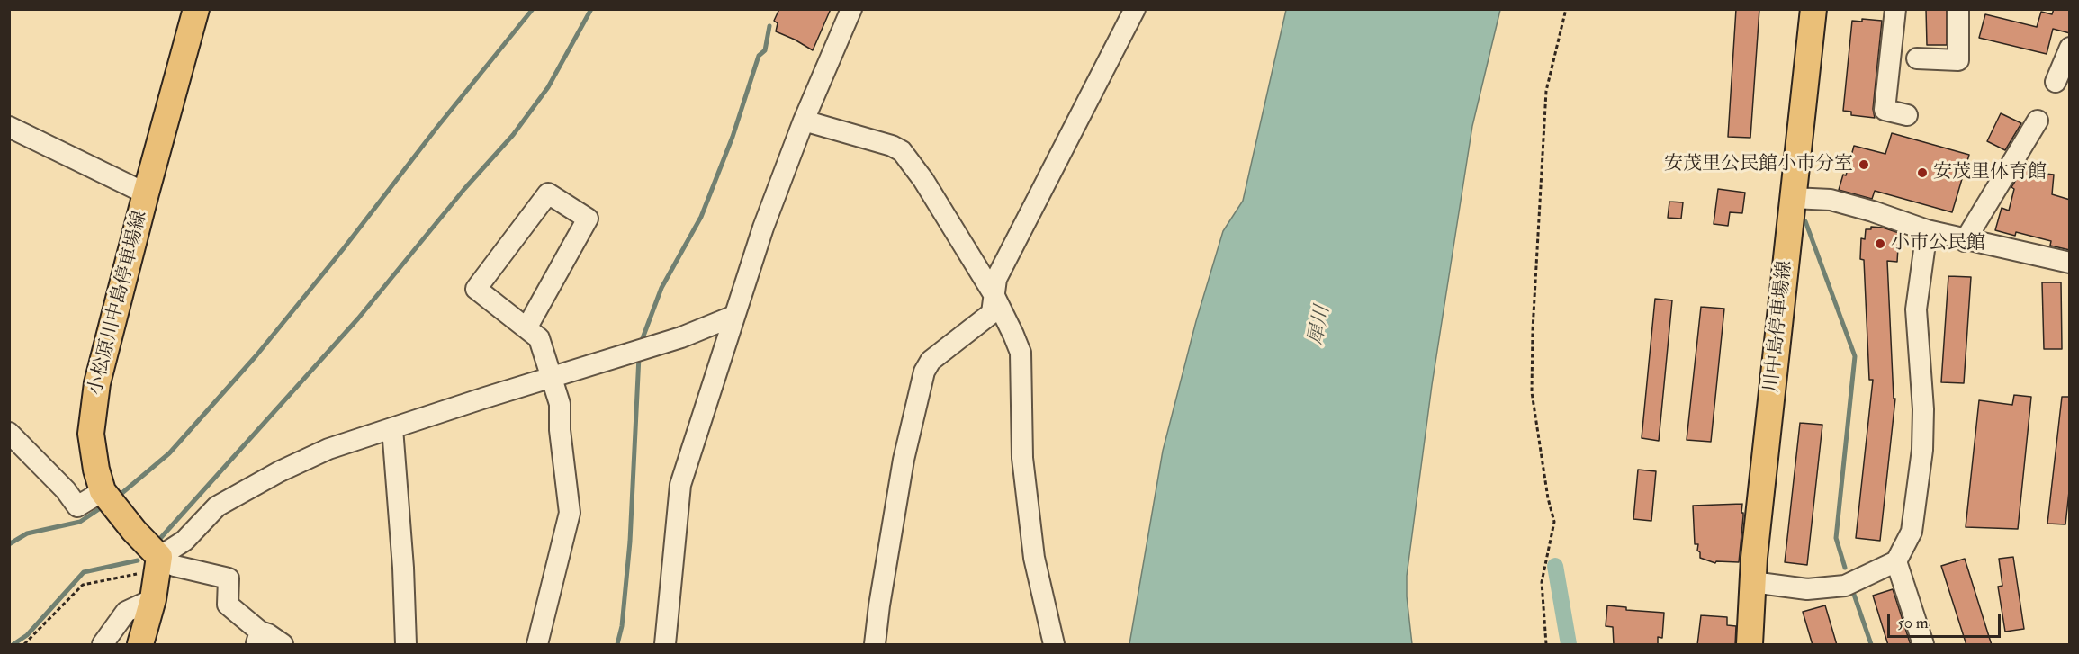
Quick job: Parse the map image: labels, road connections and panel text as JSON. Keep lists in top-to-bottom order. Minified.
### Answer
{"streets":{"main road":["小松原川中島停車場線","川中島停車場線"]},"water":["犀川"],"places":["安茂里公民館小市分室","安茂里体育館","小市公民館"],"scale_bar":"50 m"}
